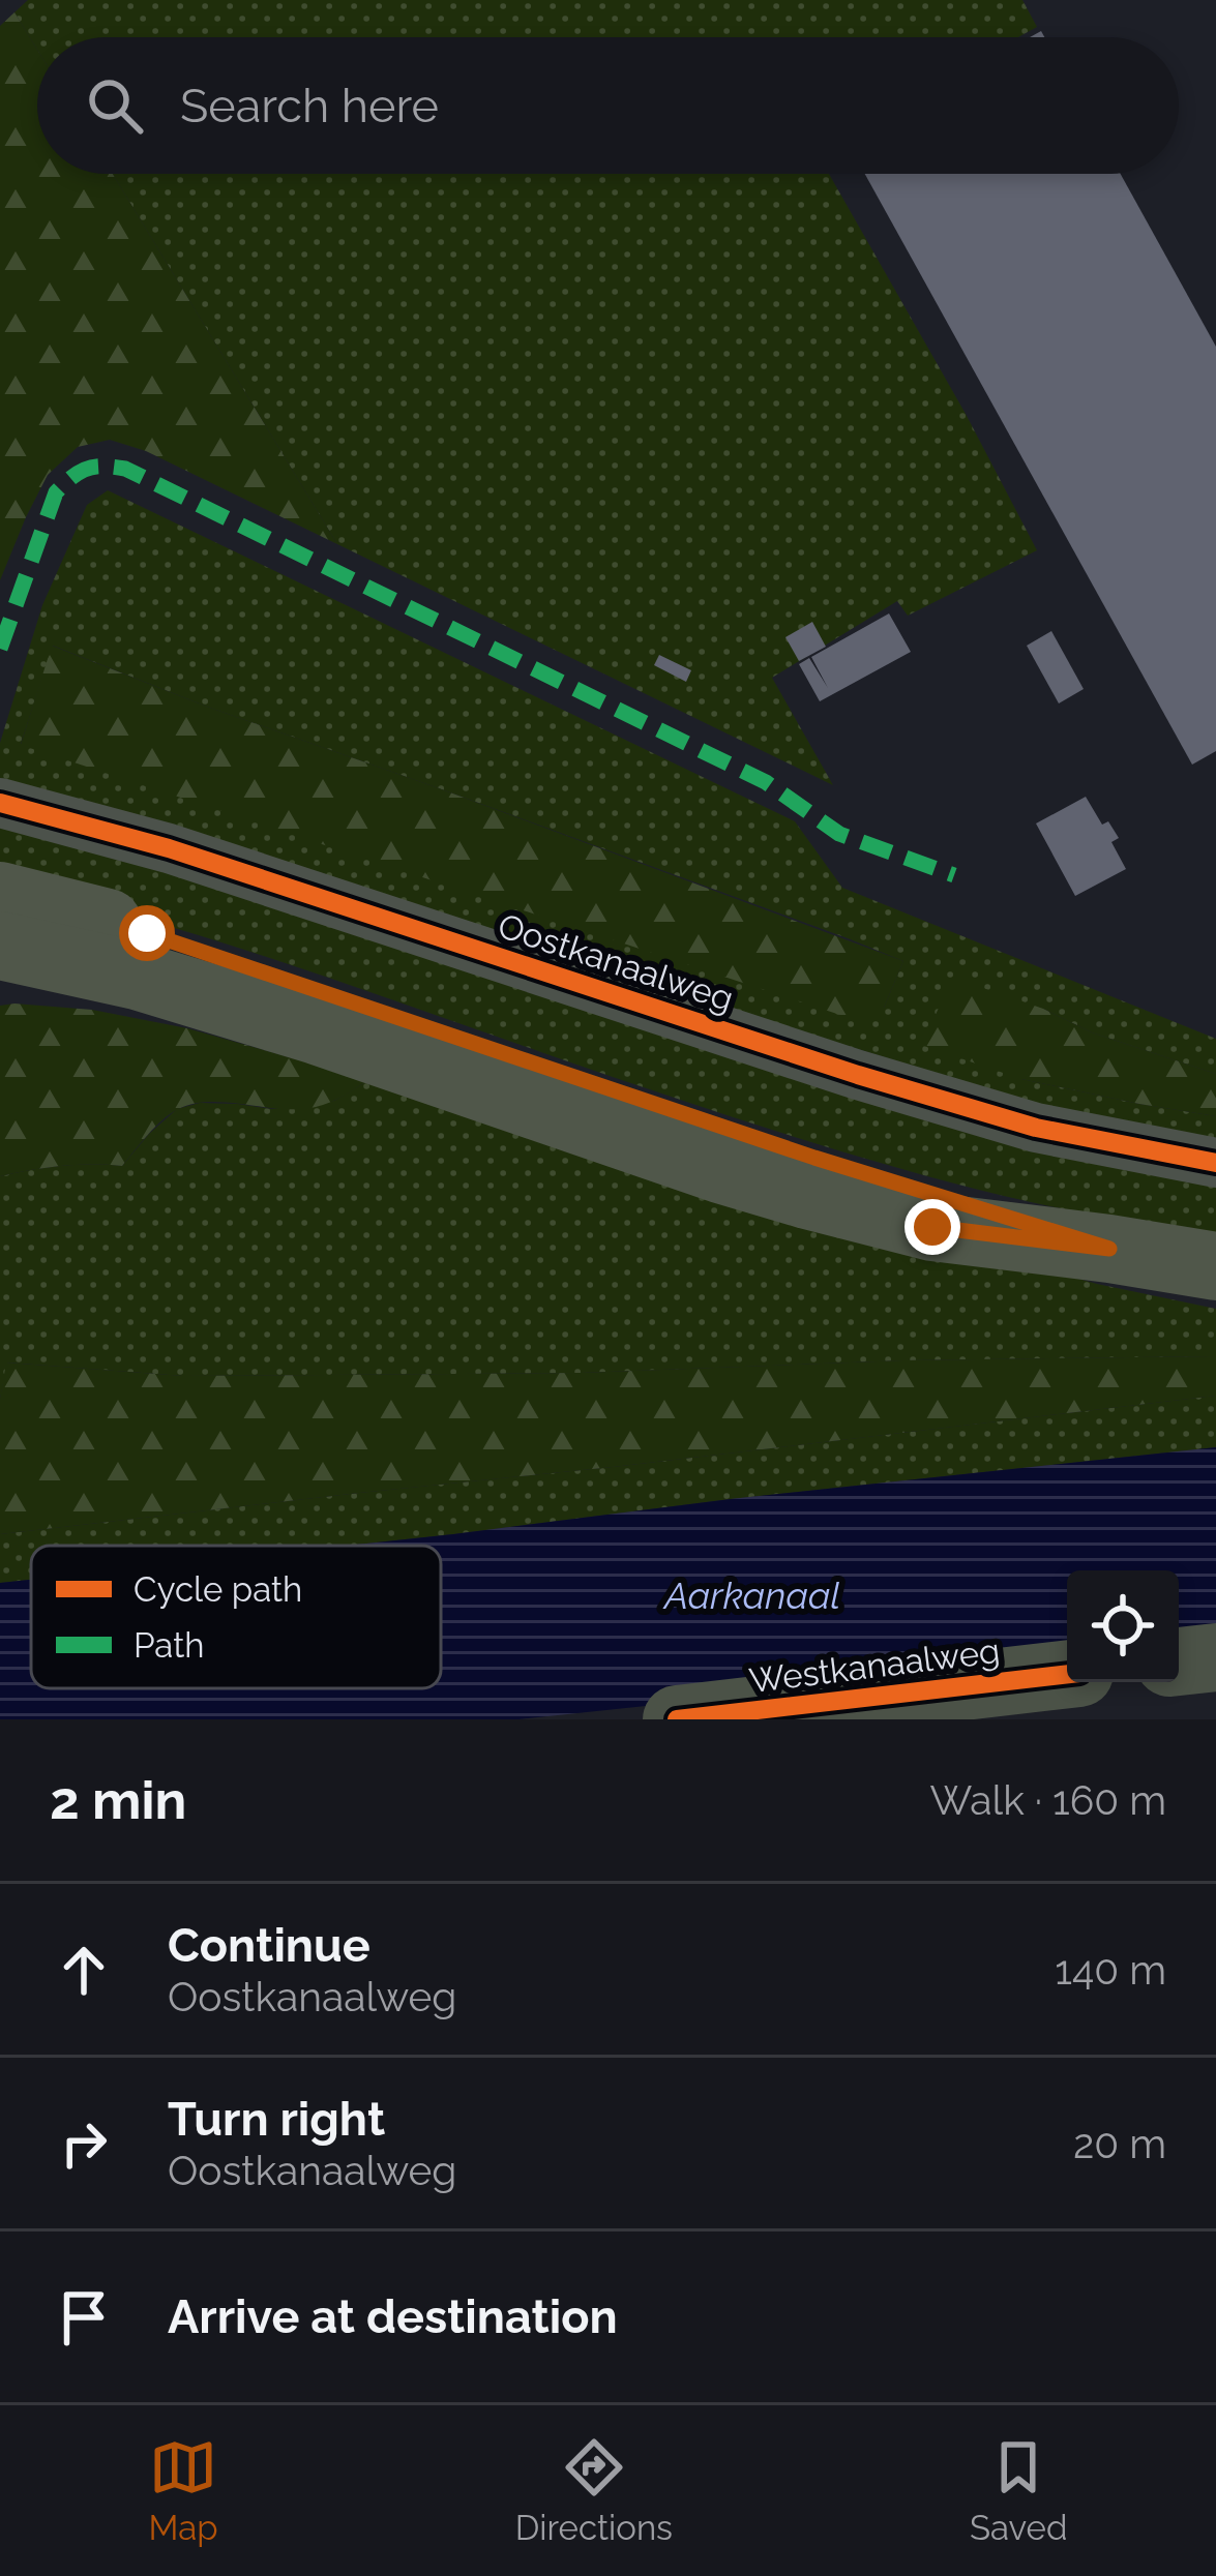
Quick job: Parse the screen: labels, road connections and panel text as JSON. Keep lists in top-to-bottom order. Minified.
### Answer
{"streets":{"street":["Oostkanaalweg","Westkanaalweg"]},"water":["Aarkanaal"],"legend":["Cycle path","Path"],"page":{"search":"Search here","heading":["2 min","Walk · 160 m"],"list":[["Continue","Oostkanaalweg","140 m"],["Turn right","Oostkanaalweg","20 m"],"Arrive at destination"],"nav":["Map","Directions","Saved"]}}
